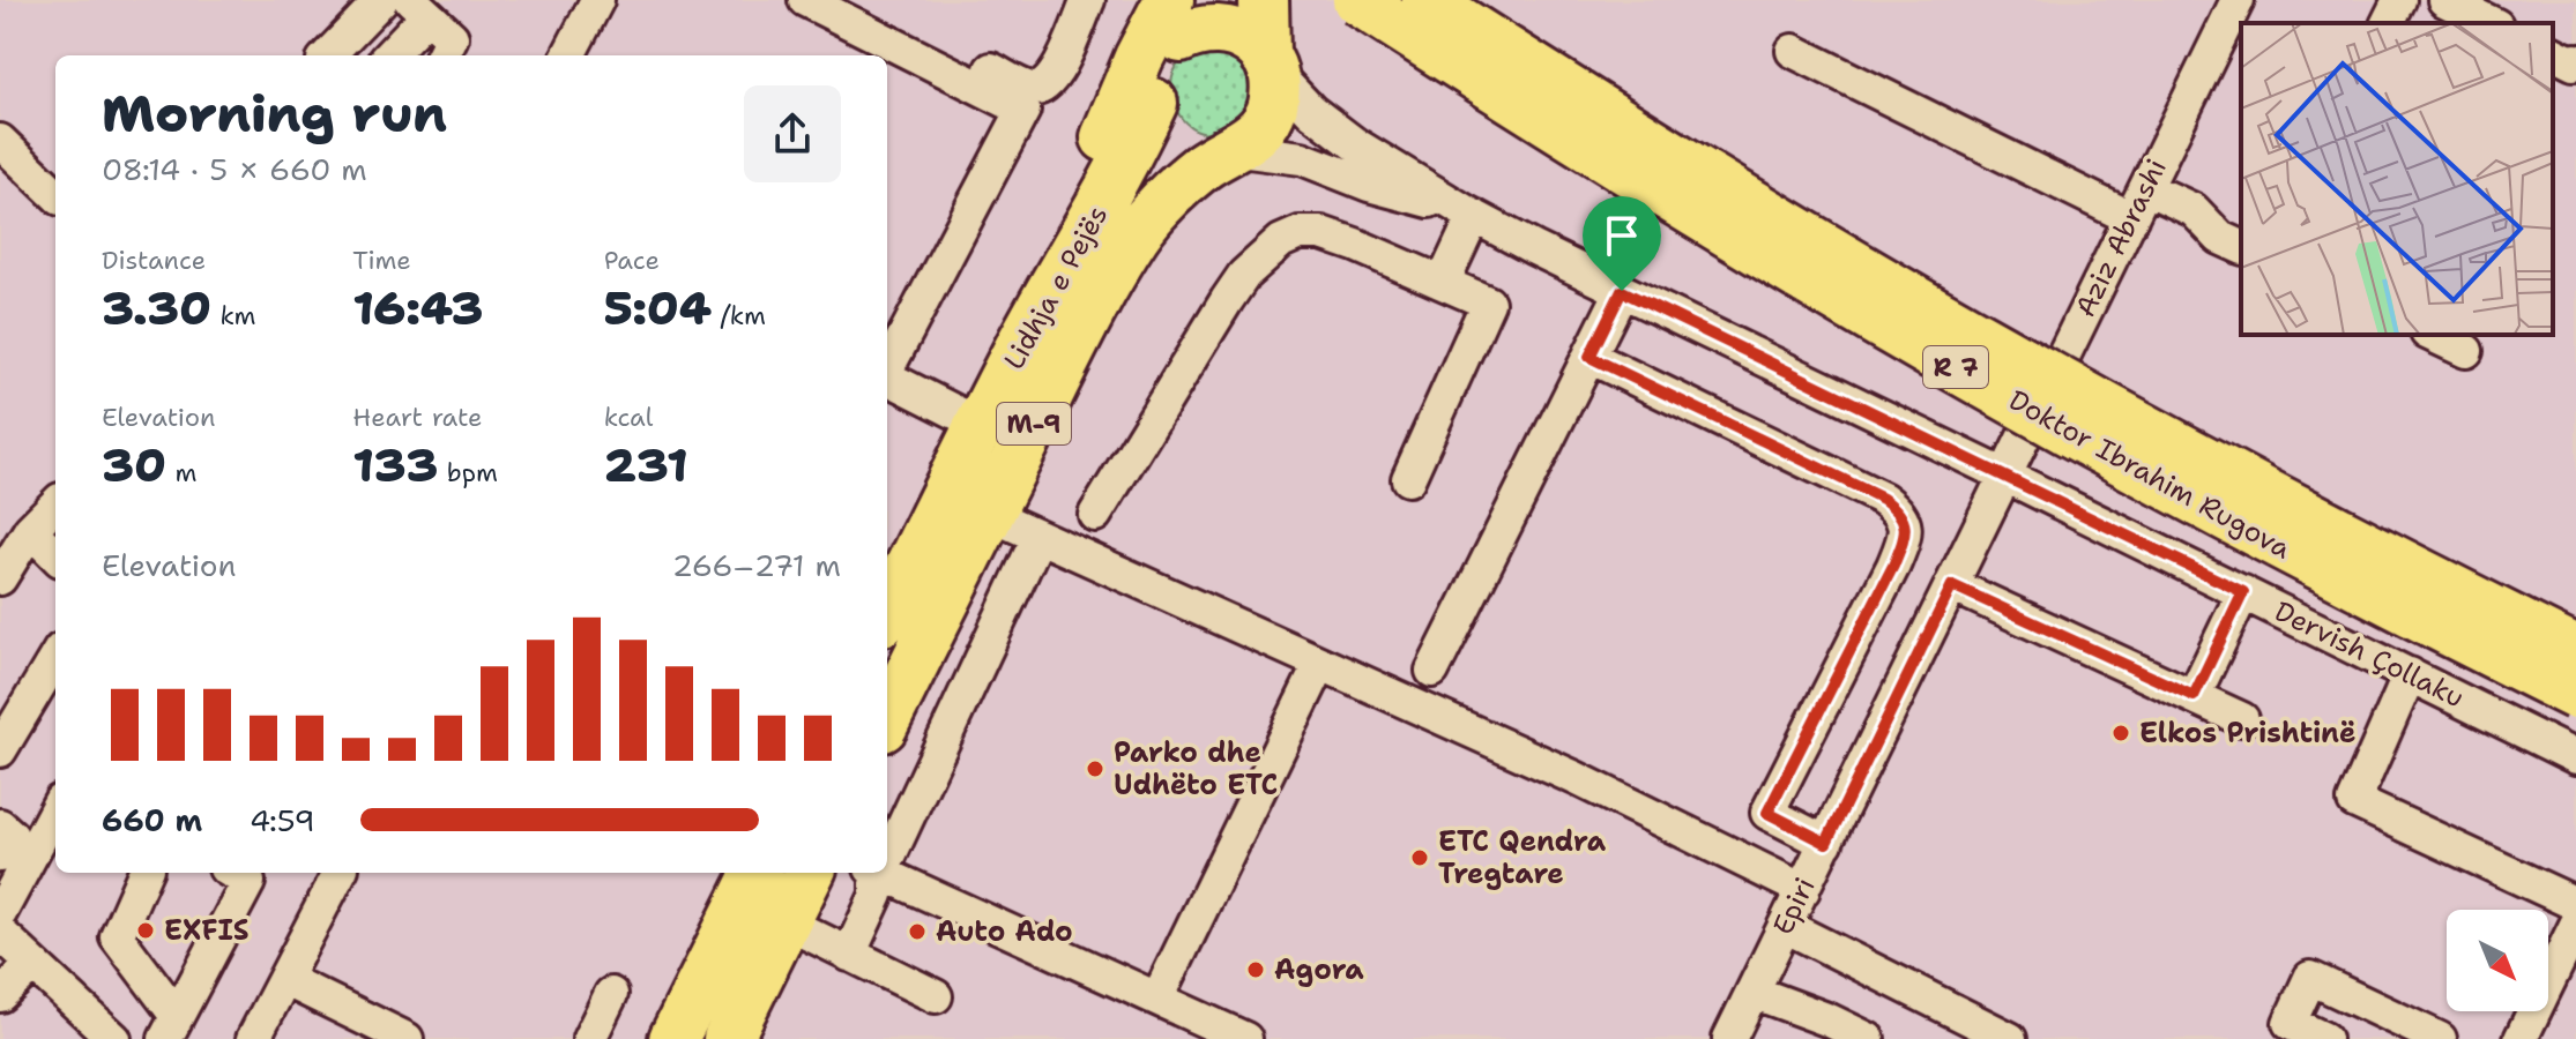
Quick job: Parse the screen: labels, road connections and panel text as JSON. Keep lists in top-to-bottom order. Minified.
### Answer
{"streets":{"highway":["Lidhja e Pejës","R 7","M-9","Doktor Ibrahim Rugova"],"street":["Aziz Abrashi","Dervish Çollaku","Epiri"]},"crossings":[["Aziz Abrashi","Dervish Çollaku"],["Aziz Abrashi","Epiri"],["Dervish Çollaku","Epiri"]],"places":["Elkos Prishtinë","Parko dhe Udhëto ETC","ETC Qendra Tregtare","EXFIS","Auto Ado","Agora"],"north":"bottom right","page":{"heading":["Morning run","08:14 · 5 × 660 m"],"stats":[["Distance","3.30 km"],["Time","16:43"],["Pace","5:04 /km"],["Elevation","30 m"],["Heart rate","133 bpm"],["kcal","231"]],"chart":["Elevation","266–271 m"],"list":[{"name":"660 m","note":"4:59"}]}}
